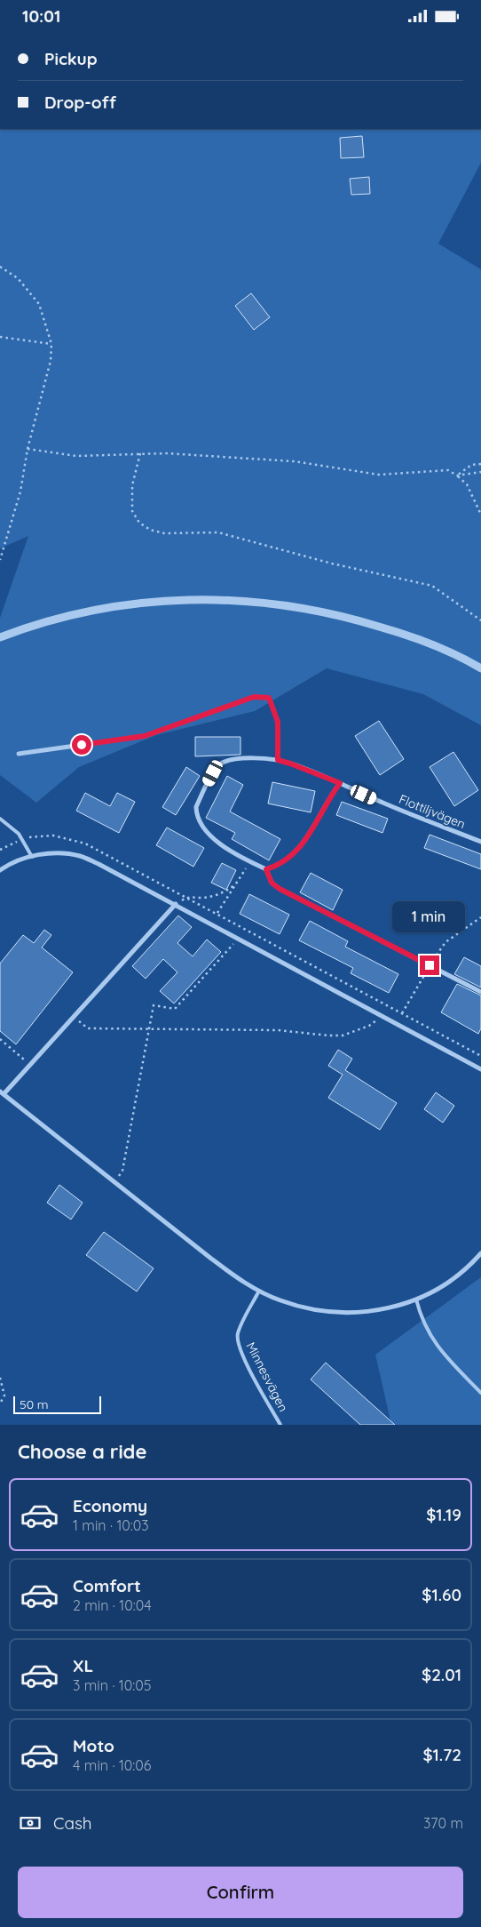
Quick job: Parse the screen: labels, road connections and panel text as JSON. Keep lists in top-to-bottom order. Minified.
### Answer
{"streets":{"street":["Flottiljvägen"],"lane":["Minnesvägen"]},"scale_bar":"50 m","page":{"status":"10:01","banner":["Pickup","Drop-off"],"bubble":"1 min","scale":"50 m","heading":"Choose a ride","list":[{"name":"Economy","note":"1 min · 10:03","value":"$1.19"},{"name":"Comfort","note":"2 min · 10:04","value":"$1.60"},{"name":"XL","note":"3 min · 10:05","value":"$2.01"},{"name":"Moto","note":"4 min · 10:06","value":"$1.72"}],"pay":["Cash","370 m"],"buttons":"Confirm"}}
